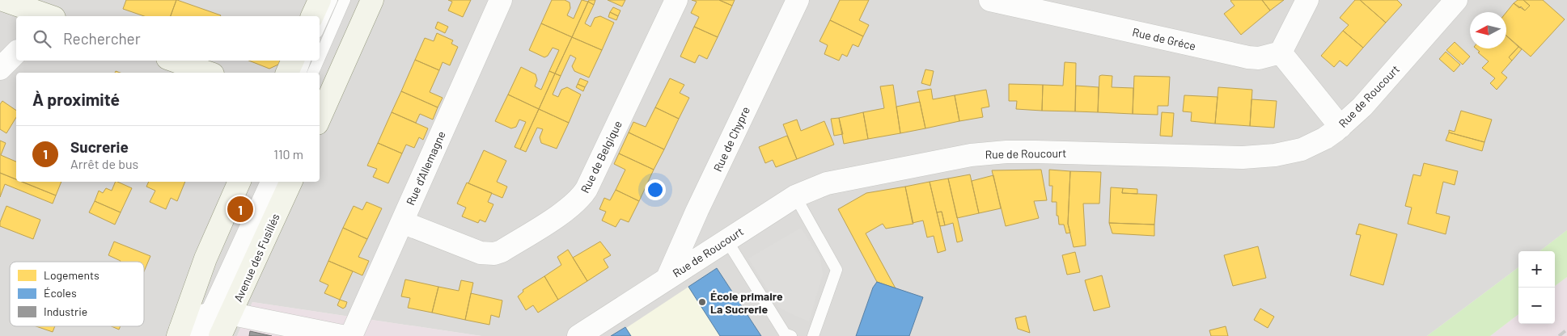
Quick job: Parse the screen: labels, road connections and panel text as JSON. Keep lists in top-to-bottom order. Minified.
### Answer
{"streets":{"main road":["Avenue des Fusillés"],"street":["Rue de Gréce","Rue de Roucourt","Rue de Chypre","Rue de Belgique","Rue d'Allemagne"]},"crossings":[["Rue de Roucourt","Rue de Chypre"],["Rue de Belgique","Rue d'Allemagne"]],"places":["École primaire La Sucrerie"],"legend":["Logements","Écoles","Industrie"],"north":"left","page":{"search":"Rechercher","heading":"À proximité","list":[{"mark":"1","name":"Sucrerie","note":"Arrêt de bus","value":"110 m"}],"pins":"1","map_buttons":["+","−"]}}
